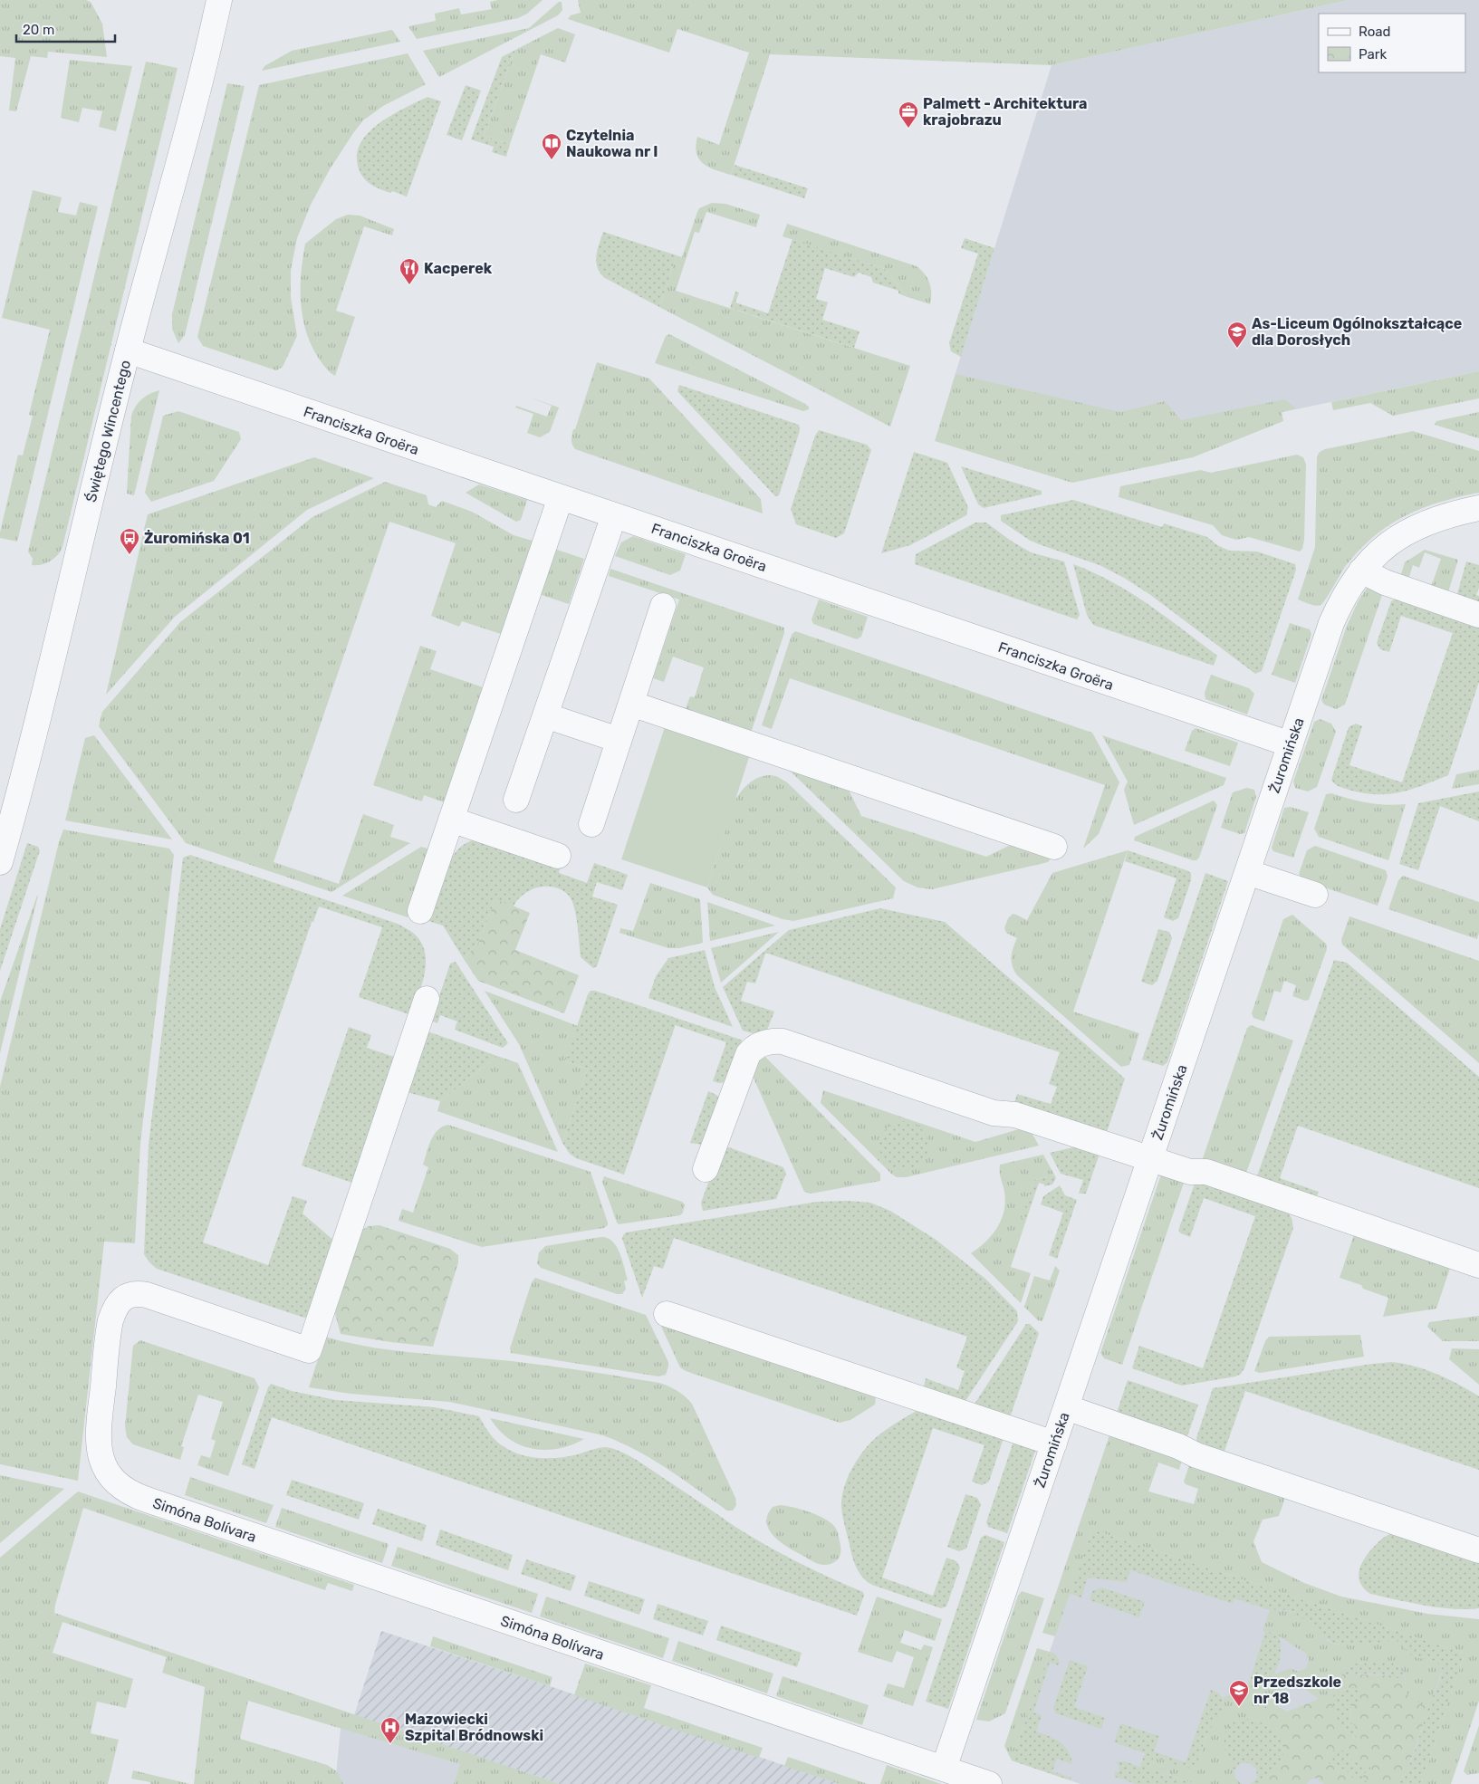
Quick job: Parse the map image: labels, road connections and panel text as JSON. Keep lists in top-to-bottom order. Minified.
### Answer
{"streets":{"street":["Franciszka Groëra","Świętego Wincentego","Żuromińska","Simóna Bolívara"]},"crossings":[["Franciszka Groëra","Świętego Wincentego"],["Franciszka Groëra","Żuromińska"],["Żuromińska","Simóna Bolívara"]],"places":{"office":["Palmett - Architektura krajobrazu"],"library":["Czytelnia Naukowa nr I"],"restaurant":["Kacperek"],"school or university":["As-Liceum Ogólnokształcące dla Dorosłych","Przedszkole nr 18"],"bus stop":["Żuromińska 01"],"hospital":["Mazowiecki Szpital Bródnowski"]},"legend":["Road","Park"],"scale_bar":"20 m"}
